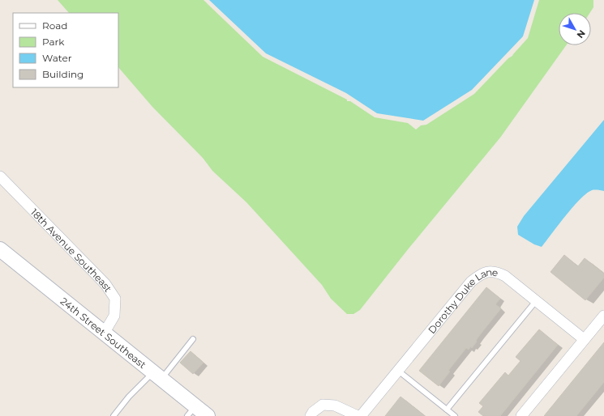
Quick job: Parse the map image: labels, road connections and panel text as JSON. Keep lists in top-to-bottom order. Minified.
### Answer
{"streets":{"street":["18th Avenue Southeast","Dorothy Duke Lane","24th Street Southeast"]},"crossings":[["18th Avenue Southeast","24th Street Southeast"]],"legend":["Road","Park","Water","Building"],"north":"bottom right"}
